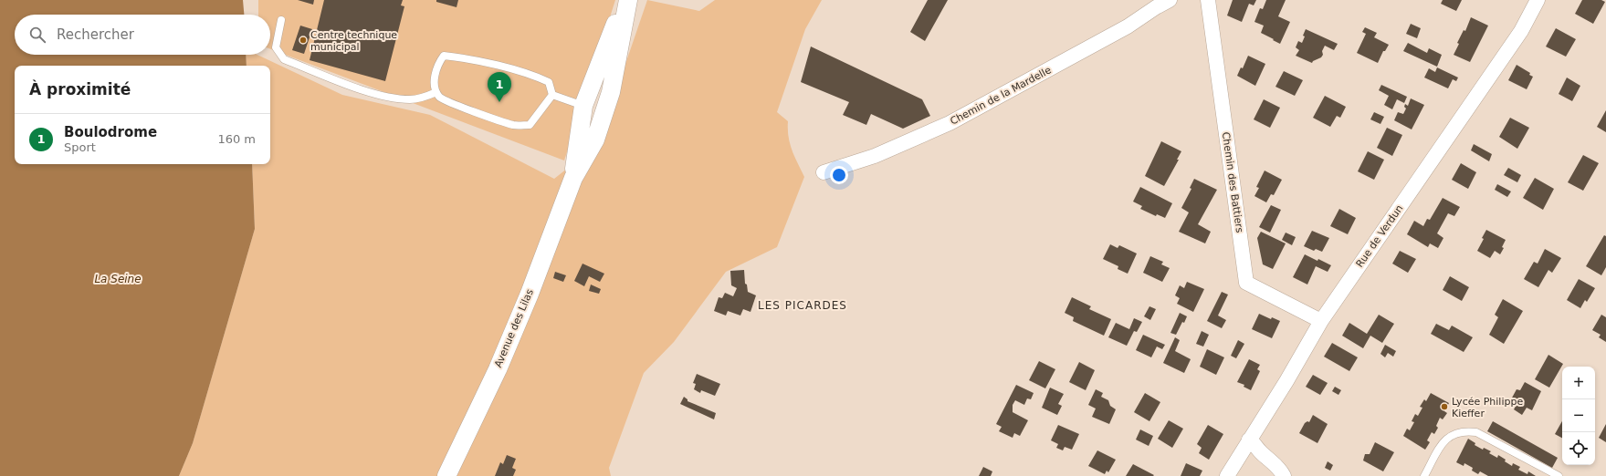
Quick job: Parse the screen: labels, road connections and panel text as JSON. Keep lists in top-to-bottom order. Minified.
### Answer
{"streets":{"street":["Chemin de la Mardelle","Chemin des Battiers","Rue de Verdun","Avenue des Lilas"]},"crossings":[["Chemin des Battiers","Rue de Verdun"]],"districts":["LES PICARDES"],"water":["La Seine"],"places":["Centre technique municipal","Lycée Philippe Kieffer"],"page":{"search":"Rechercher","heading":"À proximité","pins":"1","list":[{"mark":"1","name":"Boulodrome","note":"Sport","value":"160 m"}],"map_buttons":["+","−"]}}
